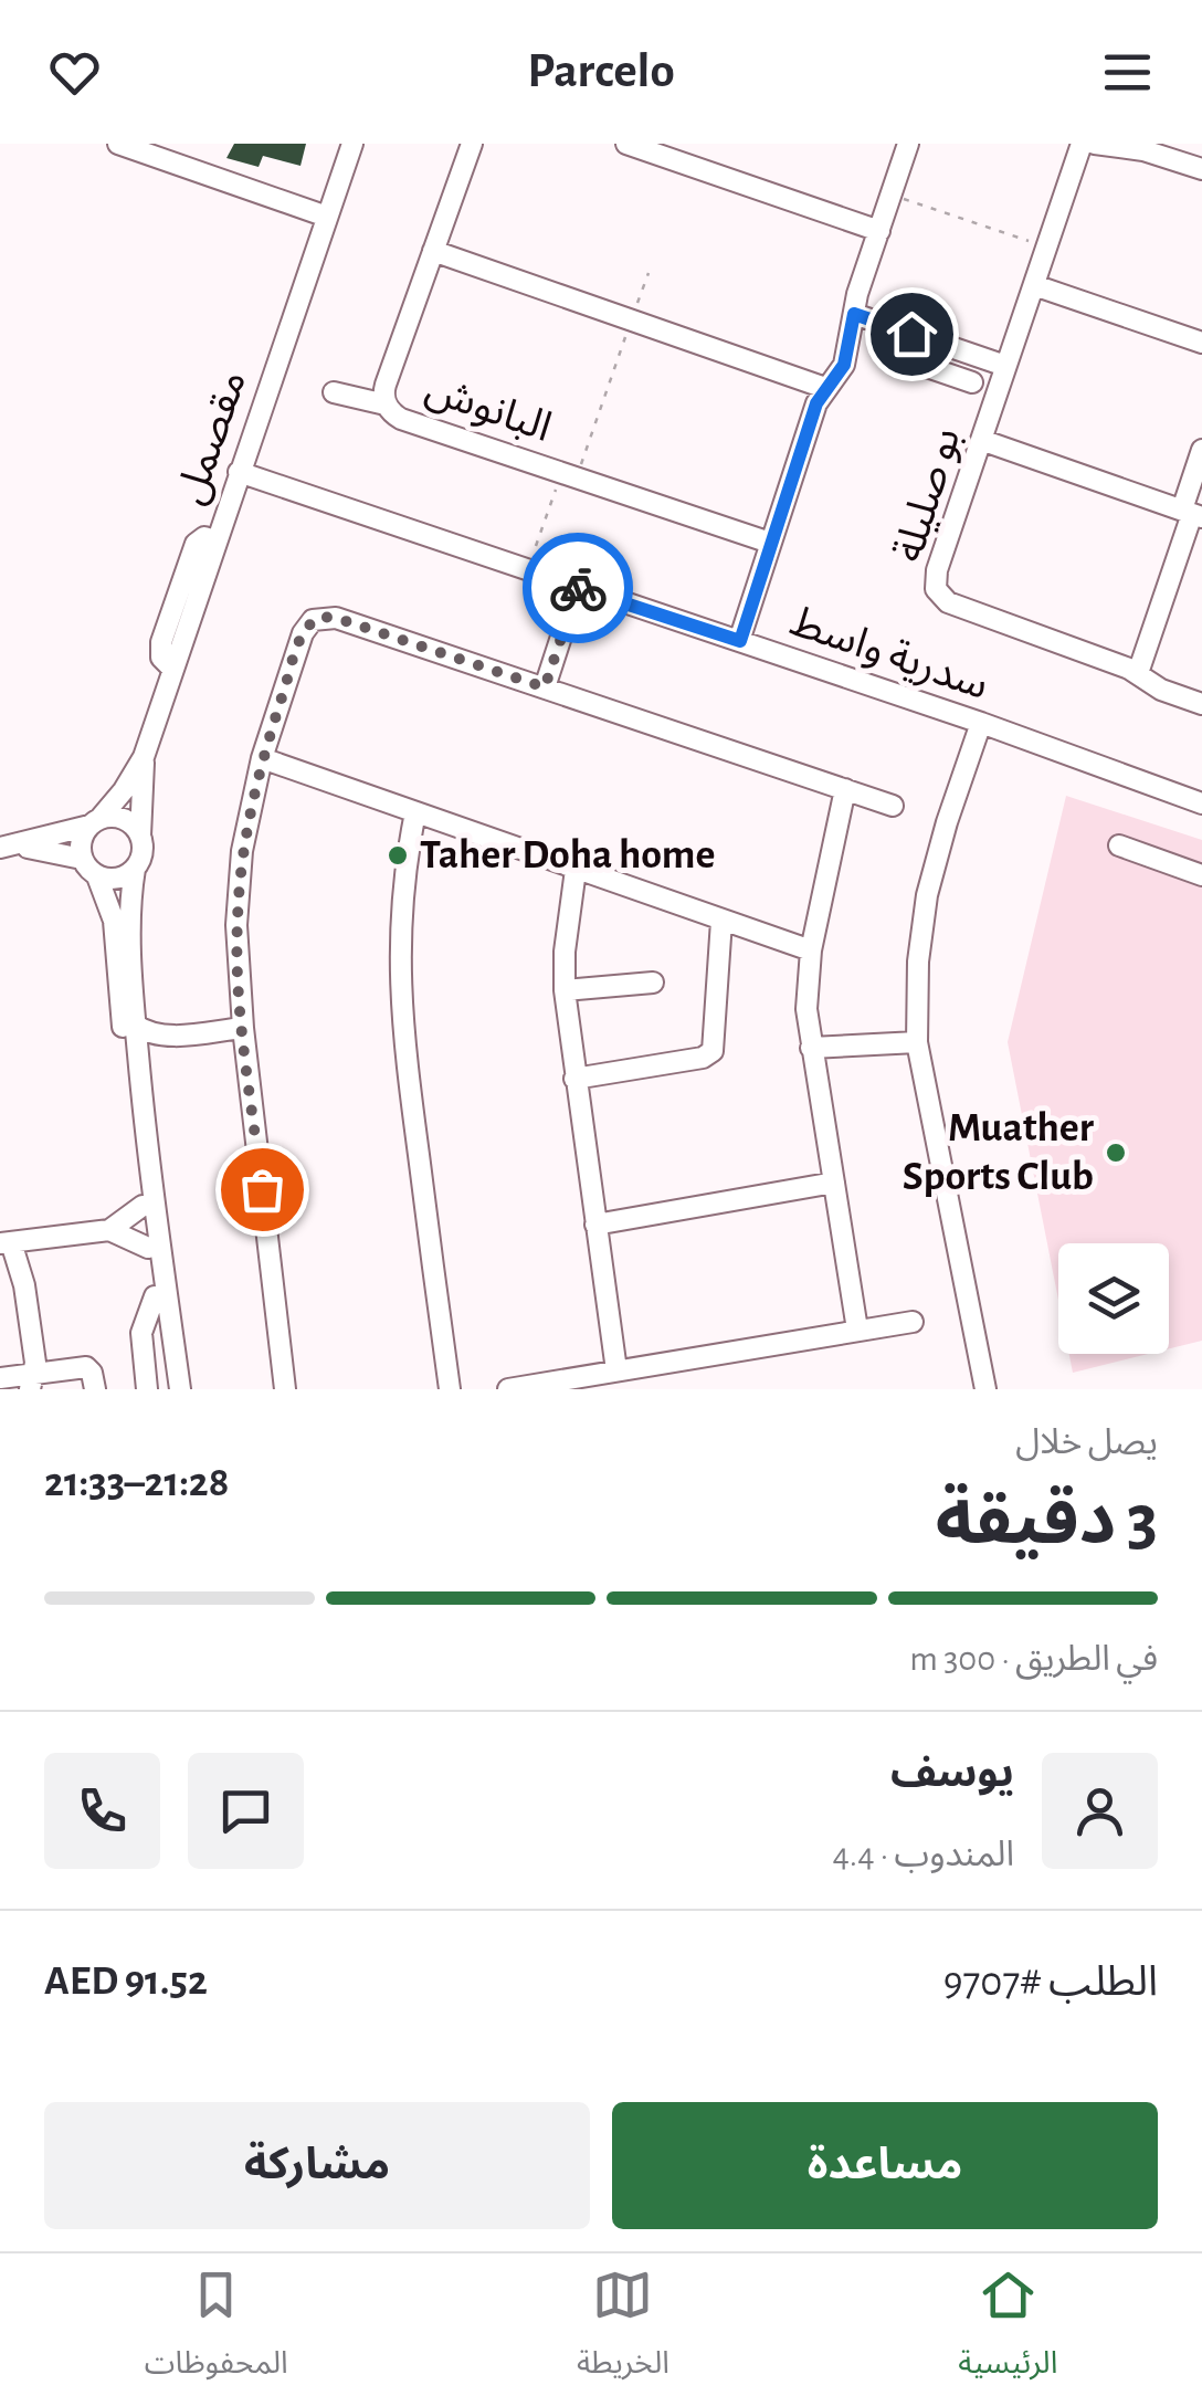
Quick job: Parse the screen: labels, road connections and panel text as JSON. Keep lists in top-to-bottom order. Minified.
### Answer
{"streets":{"street":["البانوش","مقصمل","بو صليلة","سدرية واسط"]},"crossings":[["مقصمل","سدرية واسط"]],"places":["Taher Doha home","Muather Sports Club"],"page":{"header":"Parcelo","heading":["3 دقيقة","يصل خلال","21:28–21:33"],"panel":["يوسف","المندوب · 4.4","الطلب #9707","AED 91.52"],"bar":"في الطريق · 300 m","buttons":["مساعدة","مشاركة"],"tabs":["الرئيسية","الخريطة","المحفوظات"]}}
